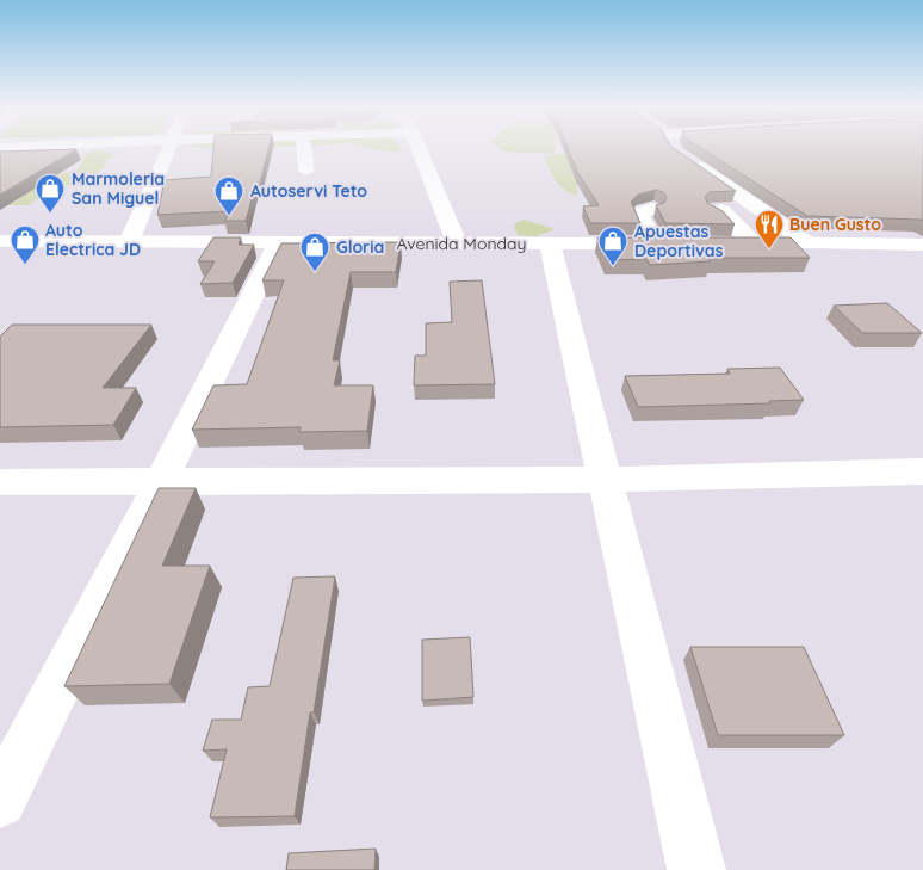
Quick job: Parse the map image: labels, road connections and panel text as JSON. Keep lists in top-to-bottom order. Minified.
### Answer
{"streets":{"street":["Avenida Monday"]},"places":{"shop":["Marmoleria San Miguel","Autoservi Teto","Auto Electrica JD","Apuestas Deportivas","Gloria"],"restaurant":["Buen Gusto"]}}
